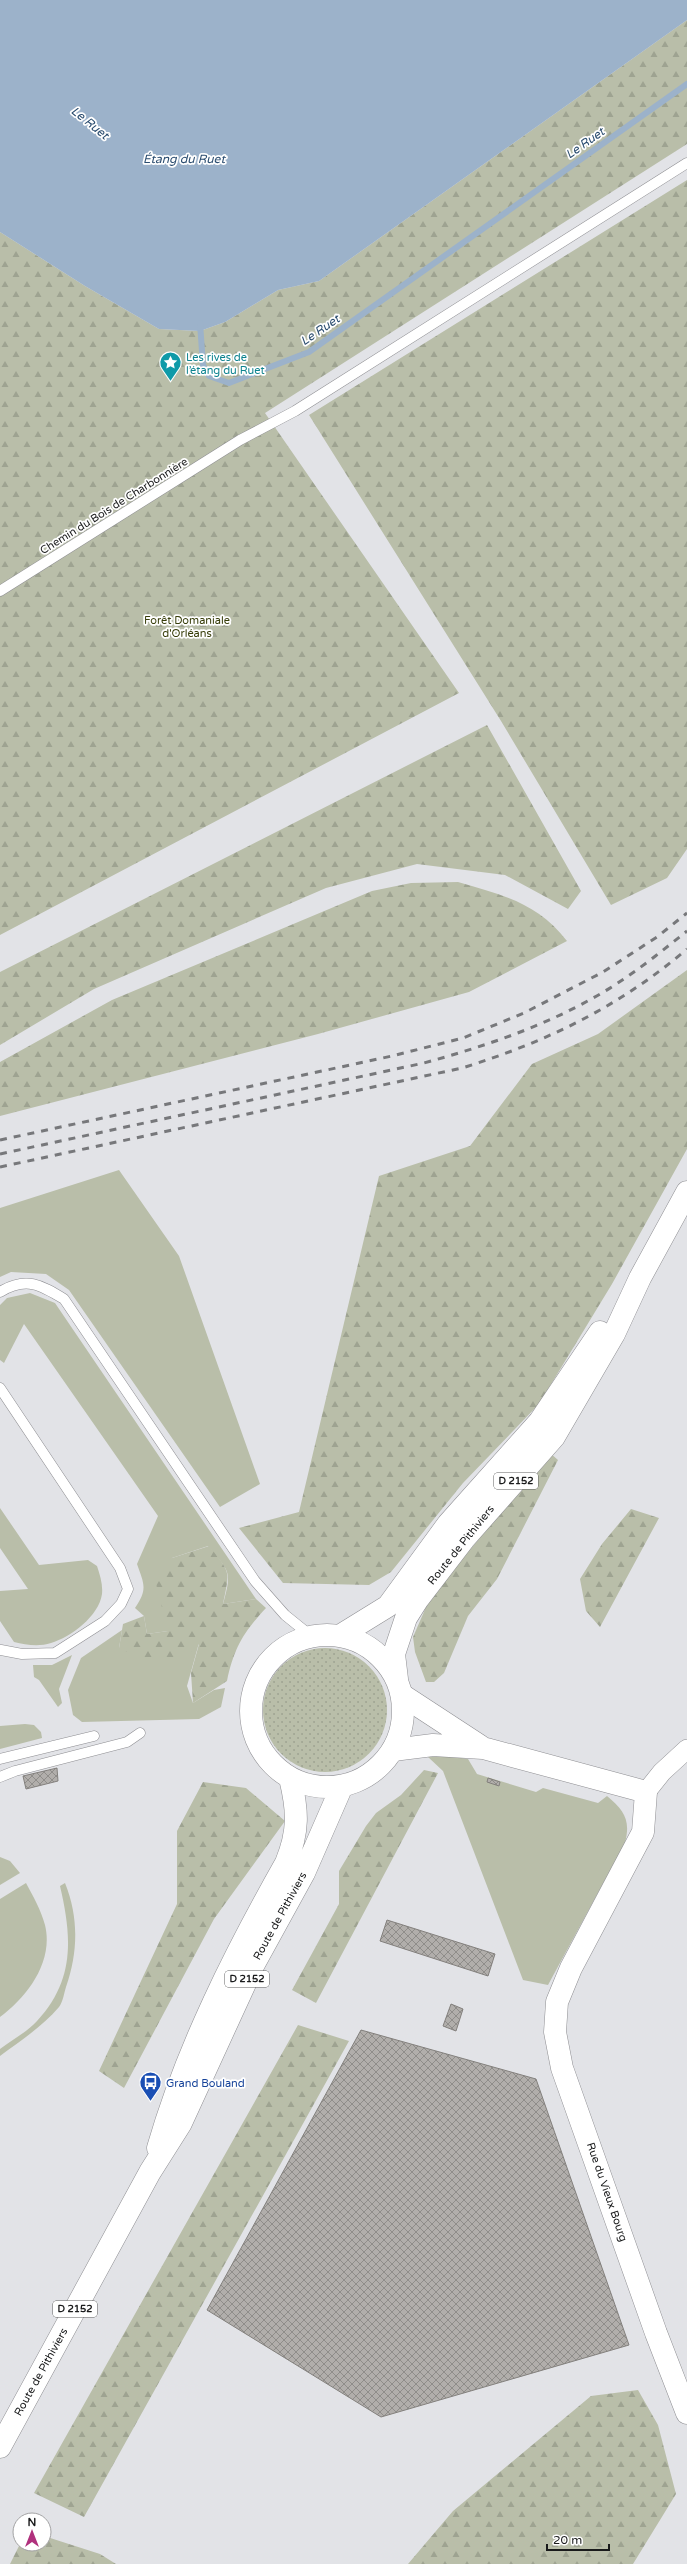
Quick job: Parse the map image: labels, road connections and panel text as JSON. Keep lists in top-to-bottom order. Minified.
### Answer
{"streets":{"main road":["D 2152","Route de Pithiviers","Rue du Vieux Bourg"],"lane":["Chemin du Bois de Charbonnière"]},"water":["Le Ruet","Étang du Ruet"],"parks":["Forêt Domaniale d'Orléans"],"places":{"place":["Les rives de l’étang du Ruet"],"bus stop":["Grand Bouland"]},"scale_bar":"20 m","north":"top"}
